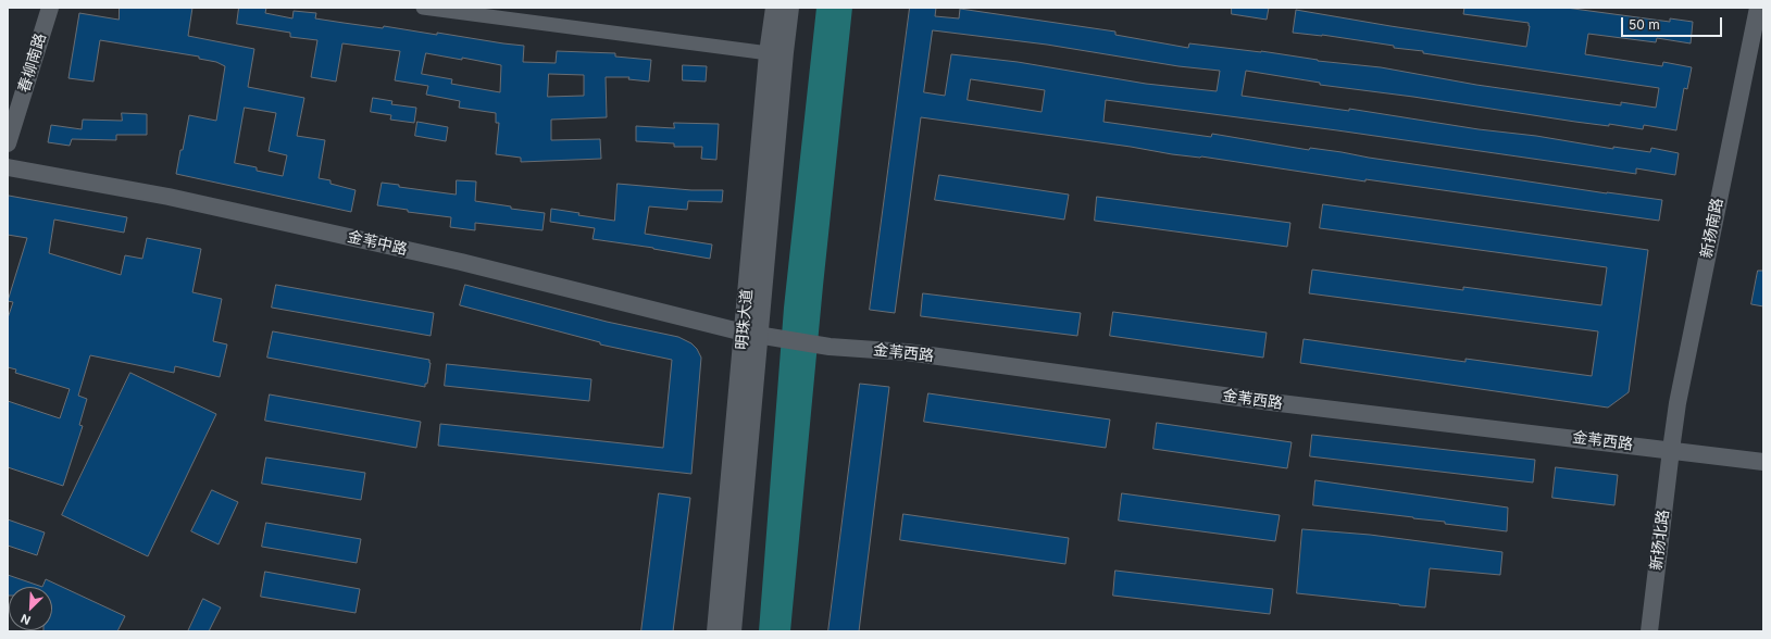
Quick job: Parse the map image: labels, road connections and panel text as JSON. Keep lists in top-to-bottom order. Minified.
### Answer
{"streets":{"main road":["明珠大道"],"street":["春柳南路","新扬南路","金苇中路","金苇西路","新扬北路"]},"crossings":[["新扬南路","金苇西路"],["新扬南路","新扬北路"],["金苇中路","明珠大道"],["金苇中路","金苇西路"],["明珠大道","金苇西路"],["金苇西路","新扬北路"]],"scale_bar":"50 m","north":"bottom left"}
